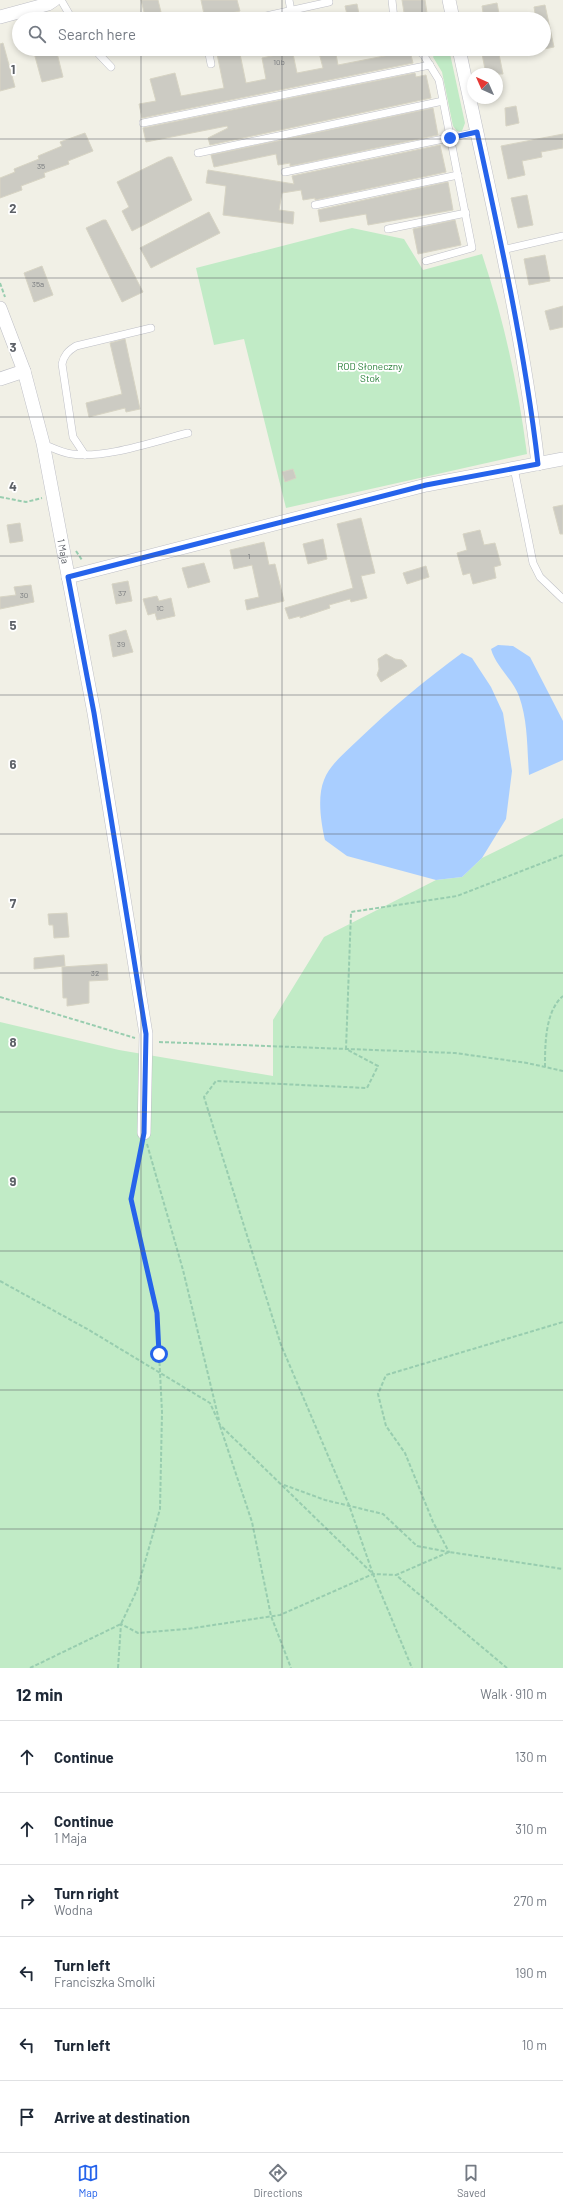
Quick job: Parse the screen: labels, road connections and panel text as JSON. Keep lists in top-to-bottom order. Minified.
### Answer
{"streets":{"street":["1 Maja"]},"parks":["ROD Słoneczny Stok"],"house_numbers":["10b","35","35a","1","37","30","1C","39","32"],"north":"top left","page":{"search":"Search here","heading":["12 min","Walk · 910 m"],"list":[["Continue","130 m"],["Continue","1 Maja","310 m"],["Turn right","Wodna","270 m"],["Turn left","Franciszka Smolki","190 m"],["Turn left","10 m"],"Arrive at destination"],"nav":["Map","Directions","Saved"]},"grid":{"rows":["1","2","3","4","5","6","7","8","9"]}}
